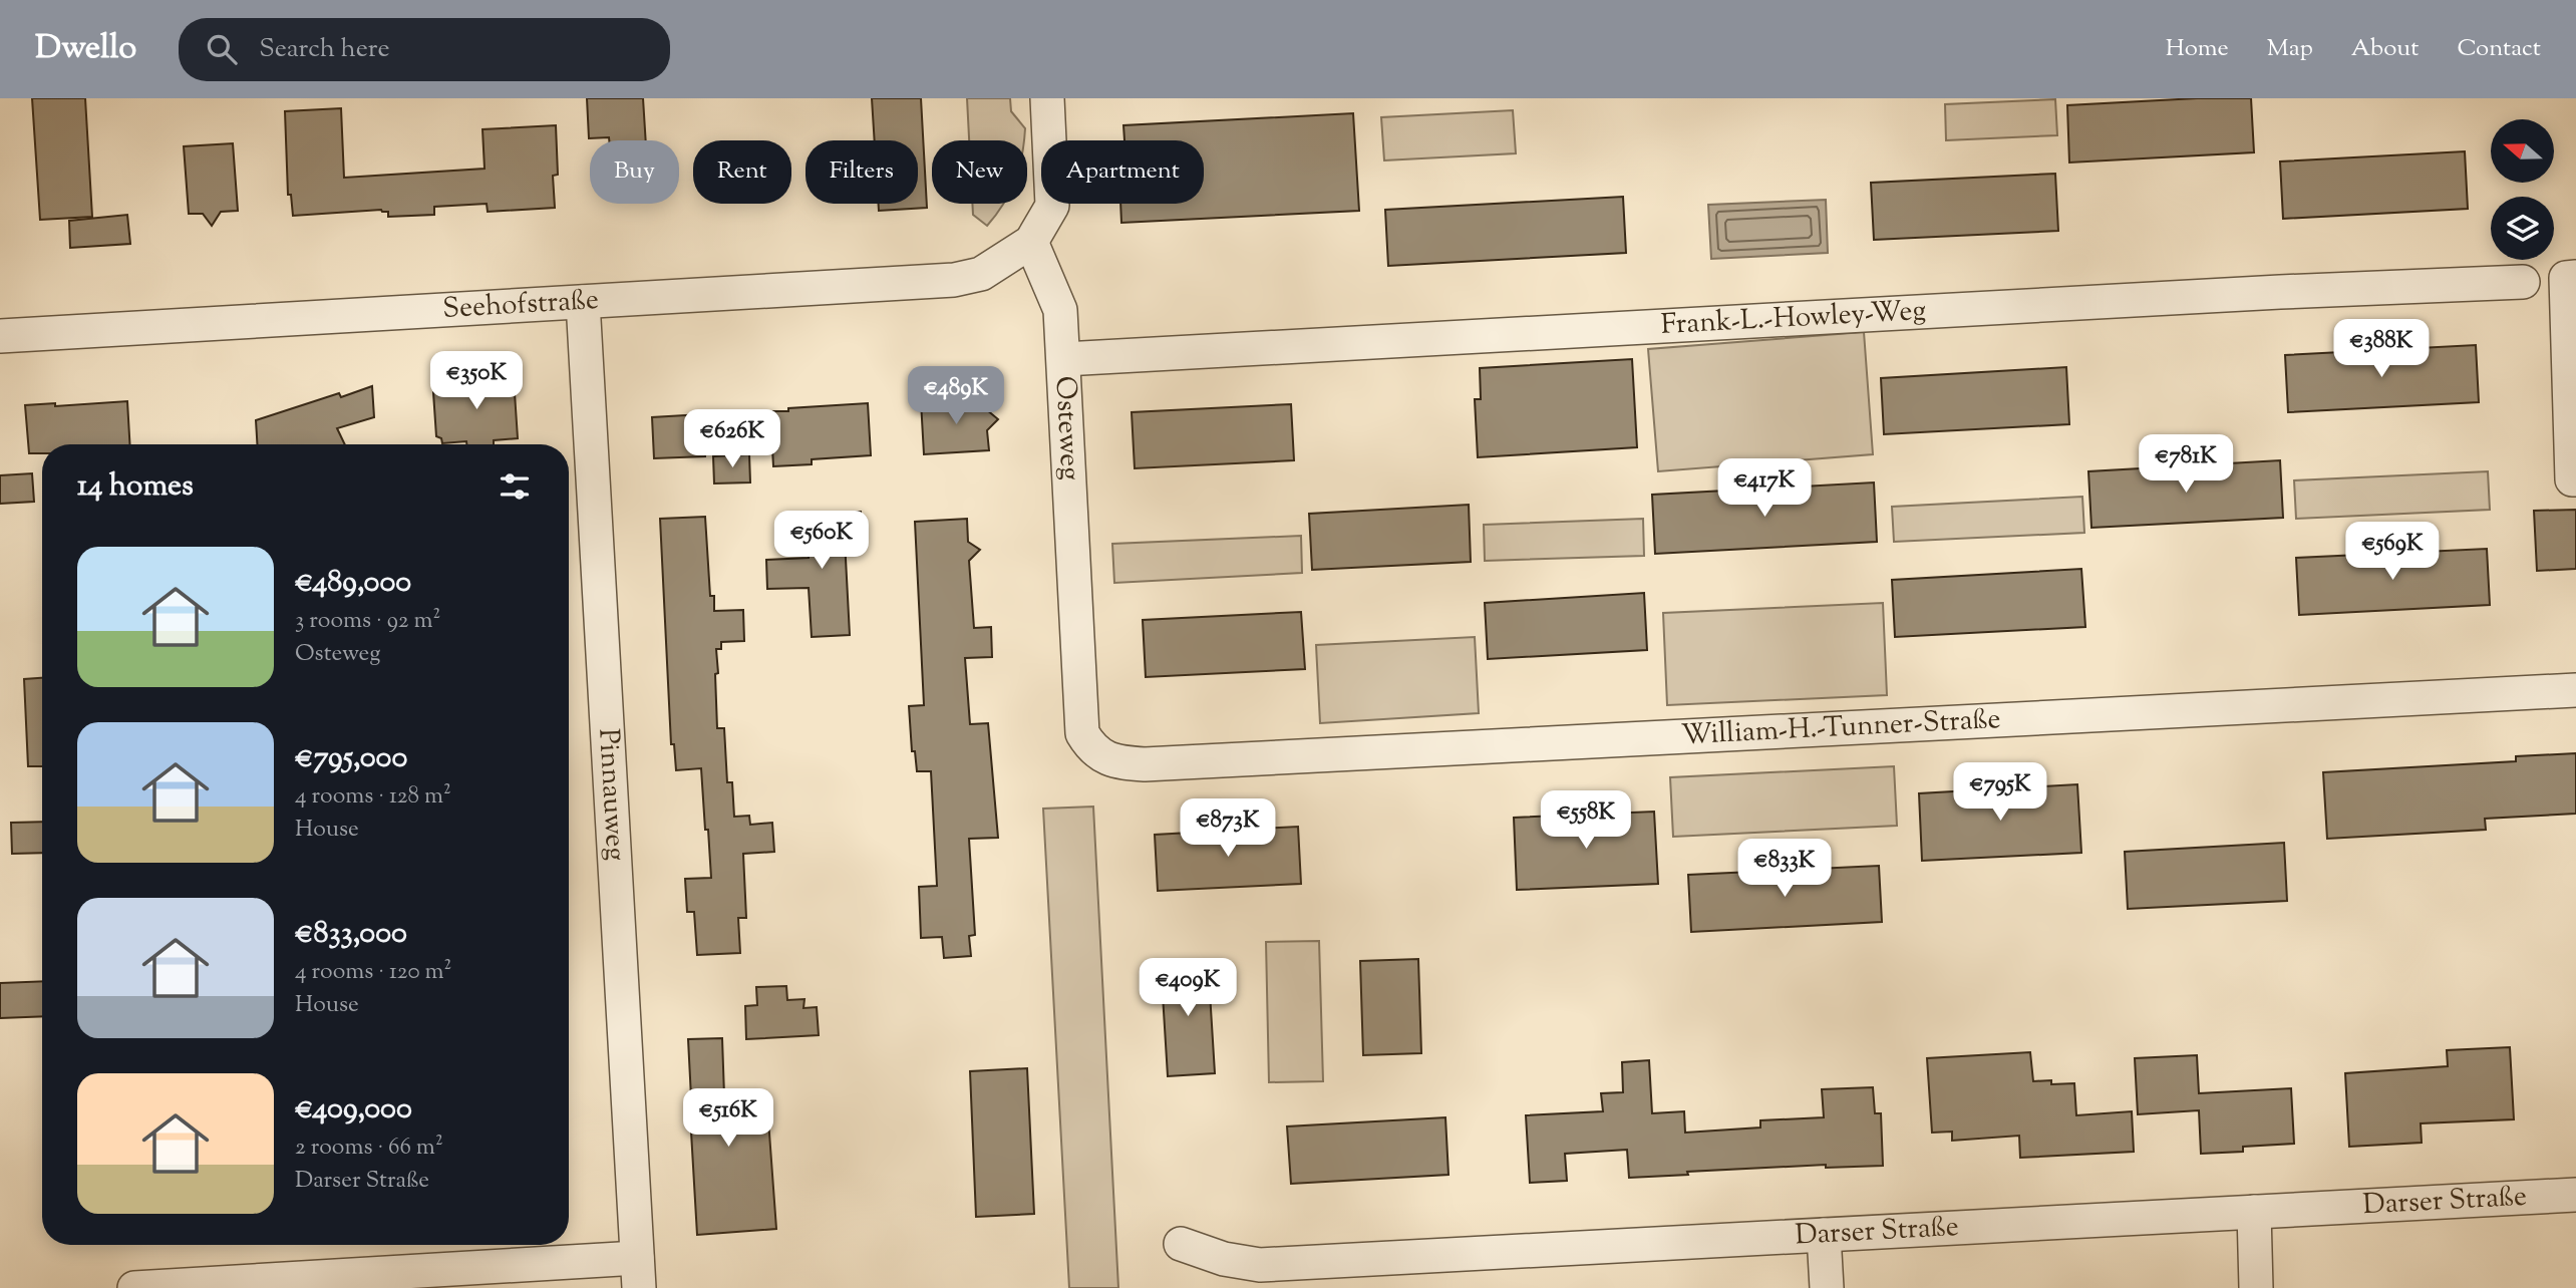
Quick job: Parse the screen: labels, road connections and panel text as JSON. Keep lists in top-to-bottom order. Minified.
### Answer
{"streets":{"street":["Seehofstraße","Frank-L.-Howley-Weg","Osteweg","William-H.-Tunner-Straße","Pinnauweg","Darser Straße"]},"crossings":[["Seehofstraße","Osteweg"],["Seehofstraße","Pinnauweg"],["Frank-L.-Howley-Weg","Osteweg"],["Osteweg","William-H.-Tunner-Straße"]],"north":"left","page":{"header":"Dwello","search":"Search here","nav":["Home","Map","About","Contact"],"chip":["Buy","Rent","Filters","New","Apartment"],"price":["€388K","€350K","€489K","€626K","€781K","€417K","€560K","€569K","€795K","€558K","€873K","€833K","€409K","€516K"],"heading":"14 homes","list":[{"name":"€489,000","note":"3 rooms · 92 m² · Osteweg"},{"name":"€795,000","note":"4 rooms · 128 m² · House"},{"name":"€833,000","note":"4 rooms · 120 m² · House"},{"name":"€409,000","note":"2 rooms · 66 m² · Darser Straße"}]}}
